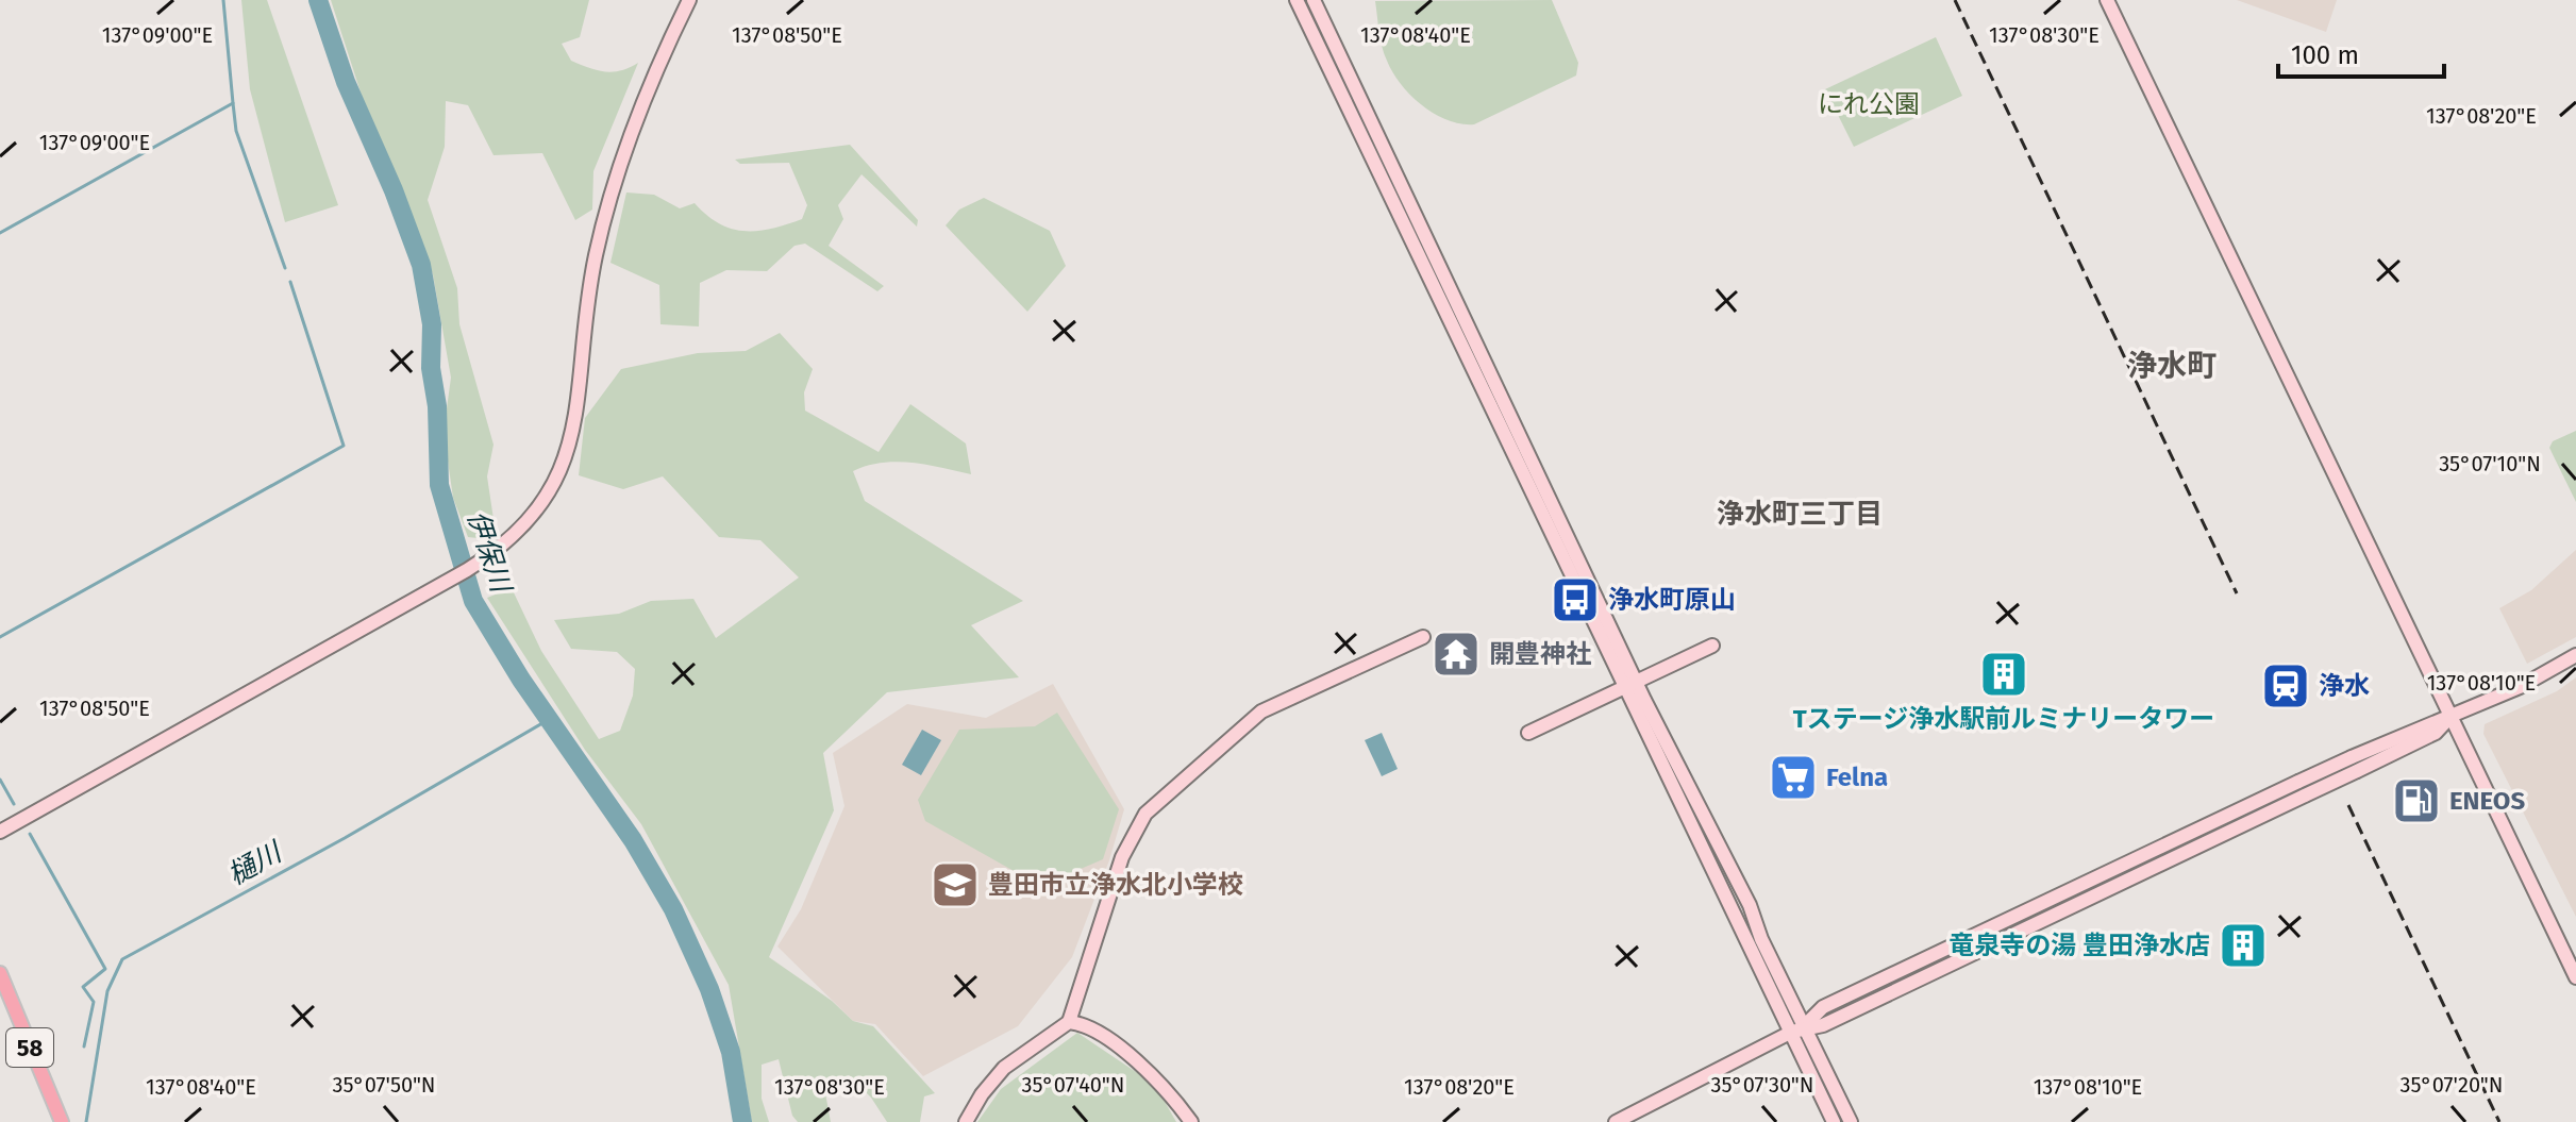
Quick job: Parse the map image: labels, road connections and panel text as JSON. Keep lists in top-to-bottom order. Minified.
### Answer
{"streets":{"main road":["58"]},"districts":["浄水町","浄水町三丁目"],"water":["伊保川","樋川"],"parks":["にれ公園"],"places":{"bus stop":["浄水町原山"],"temple":["開豊神社"],"building":["Tステージ浄水駅前ルミナリータワー","竜泉寺の湯 豊田浄水店"],"station":["浄水"],"supermarket":["Felna"],"fuel station":["ENEOS"],"school or university":["豊田市立浄水北小学校"]},"scale_bar":"100 m","coordinates":["137°09'00\"E","137°08'50\"E","137°08'40\"E","137°08'30\"E","137°08'20\"E","35°07'10\"N","137°08'10\"E","35°07'50\"N","35°07'40\"N","35°07'30\"N","35°07'20\"N"]}
